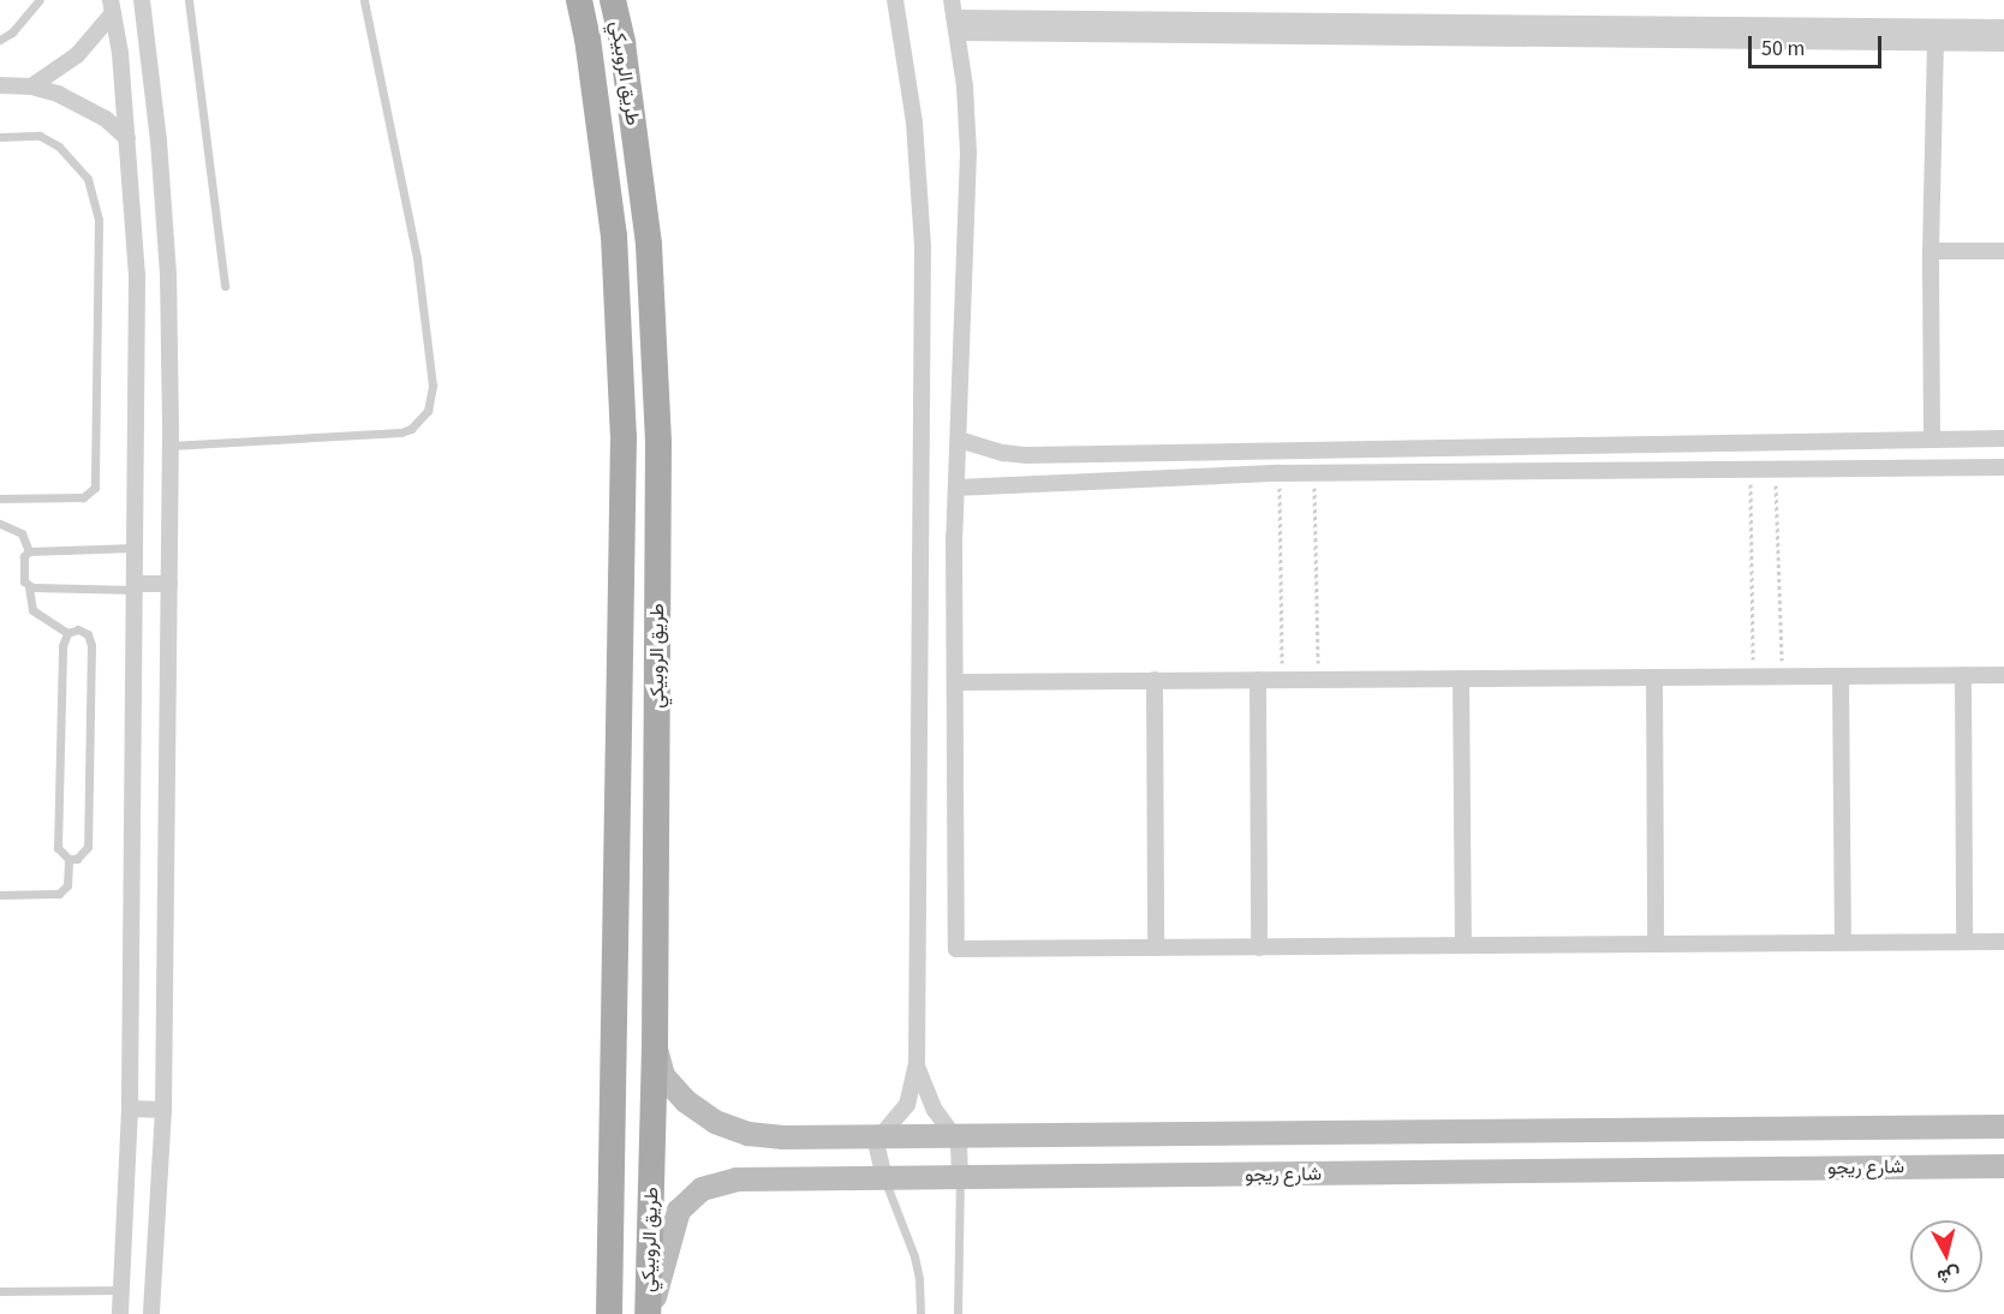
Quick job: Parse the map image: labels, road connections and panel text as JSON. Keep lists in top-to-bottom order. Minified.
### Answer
{"streets":{"main road":["طريق الروبيكي","شارع ريجو"]},"crossings":[["طريق الروبيكي","شارع ريجو"]],"scale_bar":"50 m","north":"bottom"}
